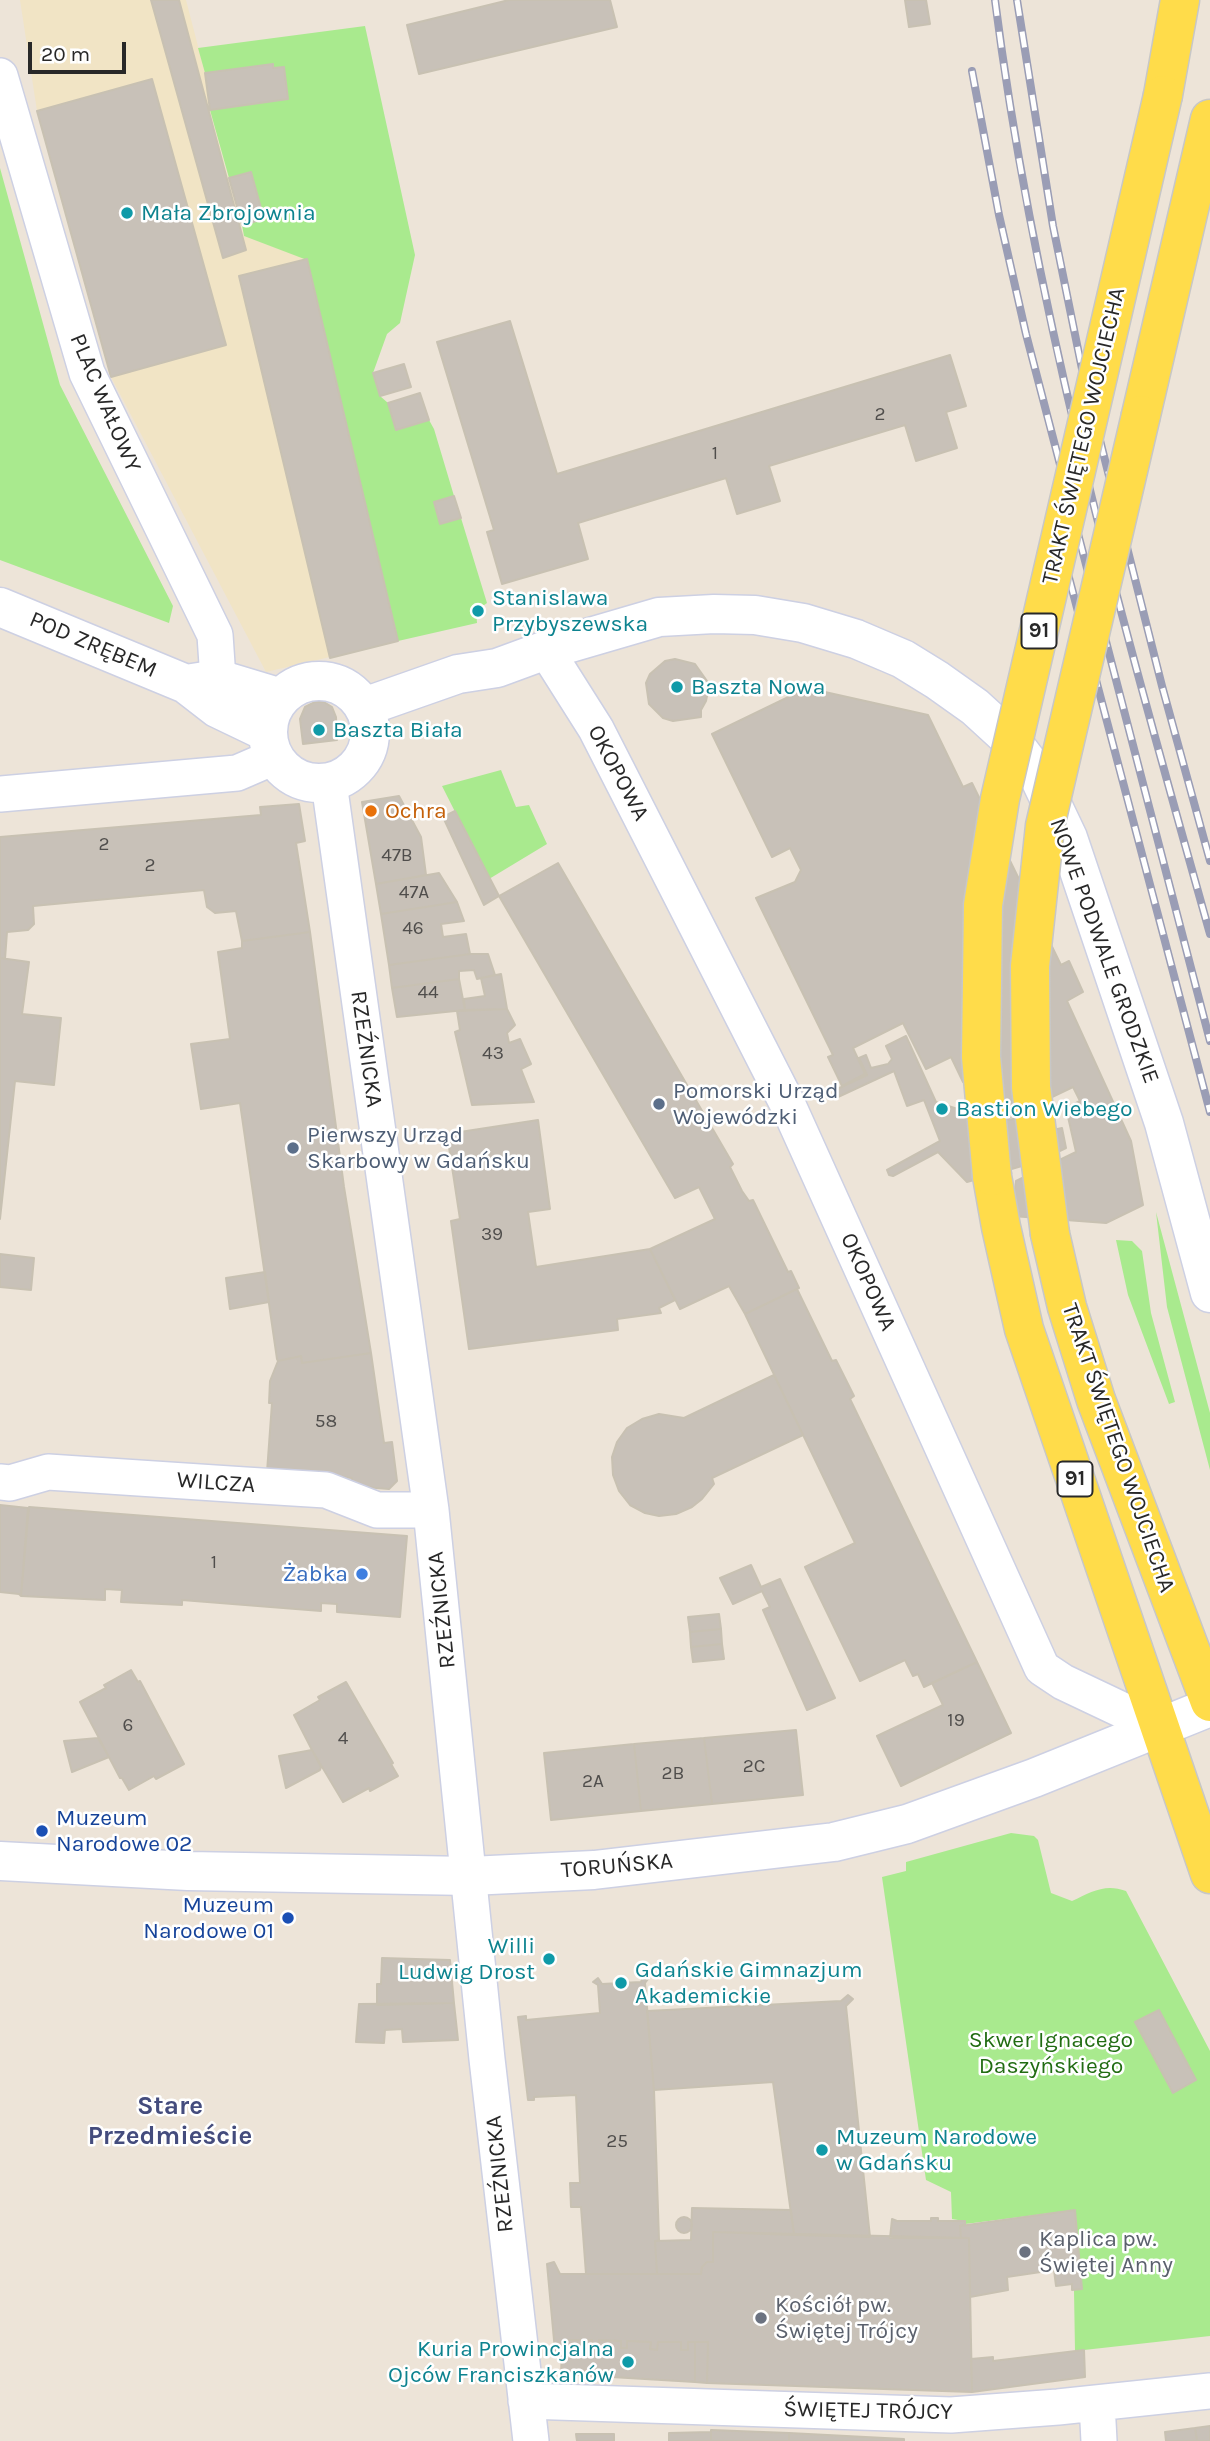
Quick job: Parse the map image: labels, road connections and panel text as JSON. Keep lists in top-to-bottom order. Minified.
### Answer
{"streets":{"main road":["TRAKT ŚWIĘTEGO WOJCIECHA","91"],"street":["PLAC WAŁOWY","POD ZRĘBEM","OKOPOWA","NOWE PODWALE GRODZKIE","RZEŹNICKA","WILCZA","TORUŃSKA","ŚWIĘTEJ TRÓJCY"]},"crossings":[["PLAC WAŁOWY","POD ZRĘBEM"],["TRAKT ŚWIĘTEGO WOJCIECHA","91"],["TRAKT ŚWIĘTEGO WOJCIECHA","OKOPOWA"],["TRAKT ŚWIĘTEGO WOJCIECHA","TORUŃSKA"],["91","OKOPOWA"],["91","TORUŃSKA"],["POD ZRĘBEM","NOWE PODWALE GRODZKIE"],["POD ZRĘBEM","RZEŹNICKA"],["OKOPOWA","NOWE PODWALE GRODZKIE"],["OKOPOWA","TORUŃSKA"],["NOWE PODWALE GRODZKIE","RZEŹNICKA"],["RZEŹNICKA","WILCZA"],["RZEŹNICKA","TORUŃSKA"],["RZEŹNICKA","ŚWIĘTEJ TRÓJCY"]],"districts":["Stare Przedmieście"],"parks":["Skwer Ignacego Daszyńskiego"],"places":["Mała Zbrojownia","Stanislawa Przybyszewska","Baszta Nowa","Baszta Biała","Ochra","Pomorski Urząd Wojewódzki","Bastion Wiebego","Pierwszy Urząd Skarbowy w Gdańsku","Żabka","Muzeum Narodowe 02","Muzeum Narodowe 01","Willi Ludwig Drost","Gdańskie Gimnazjum Akademickie","Muzeum Narodowe w Gdańsku","Kaplica pw. Świętej Anny","Kościół pw. Świętej Trójcy","Kuria Prowincjalna Ojców Franciszkanów"],"house_numbers":["2","1","2","47B","2","47A","46","44","43","39","58","1","19","6","4","2C","2B","2A","25"],"scale_bar":"20 m"}
